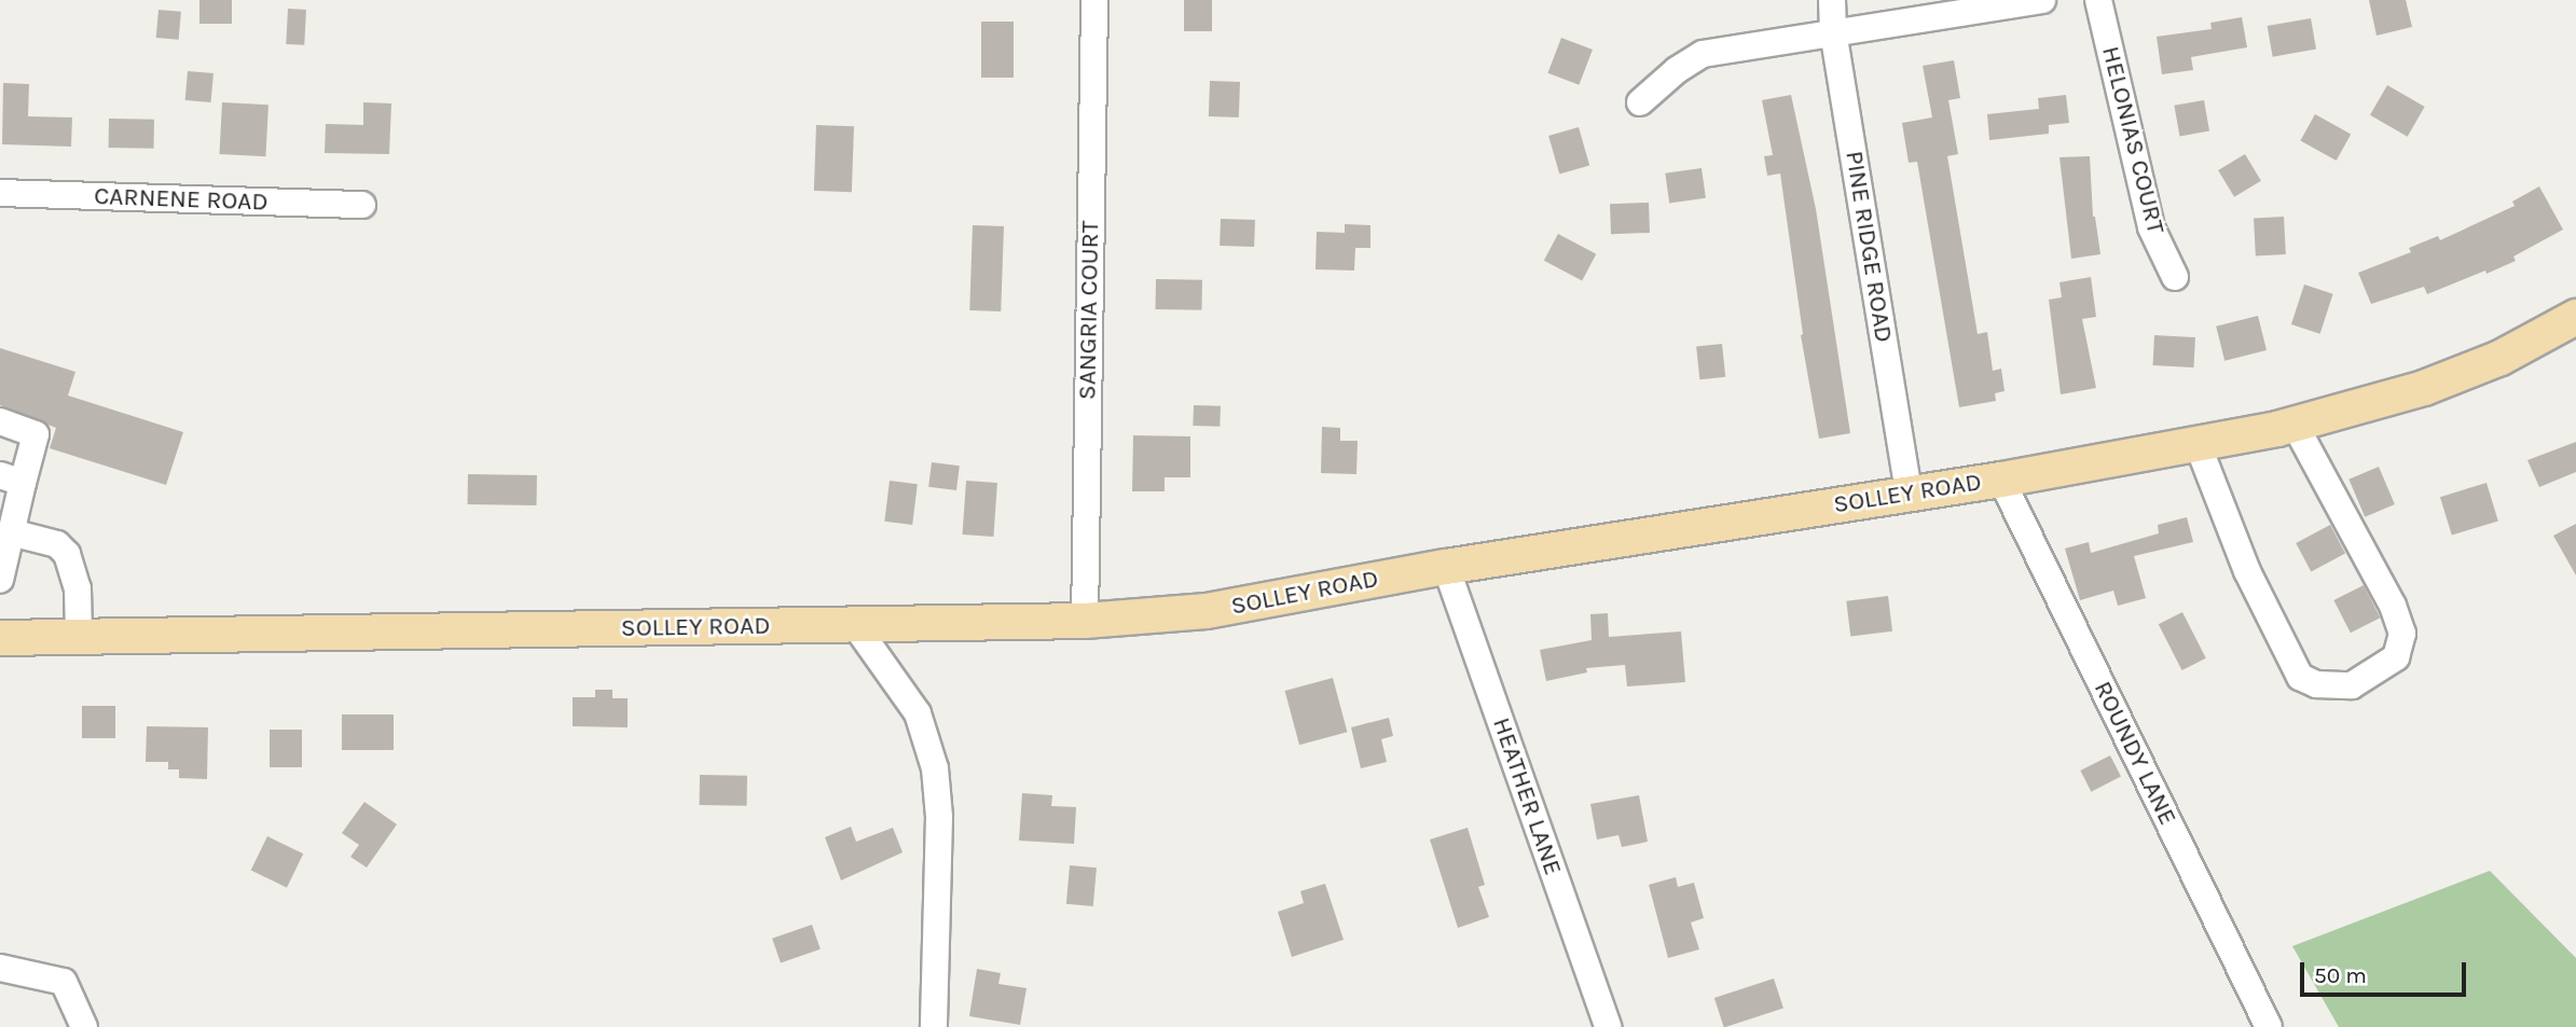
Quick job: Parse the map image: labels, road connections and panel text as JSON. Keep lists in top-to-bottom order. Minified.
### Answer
{"streets":{"main road":["SOLLEY ROAD"],"street":["HELONIAS COURT","CARNENE ROAD","PINE RIDGE ROAD","SANGRIA COURT","ROUNDY LANE","HEATHER LANE"]},"crossings":[["PINE RIDGE ROAD","SOLLEY ROAD"],["SANGRIA COURT","SOLLEY ROAD"],["SOLLEY ROAD","ROUNDY LANE"],["SOLLEY ROAD","HEATHER LANE"]],"scale_bar":"50 m"}
